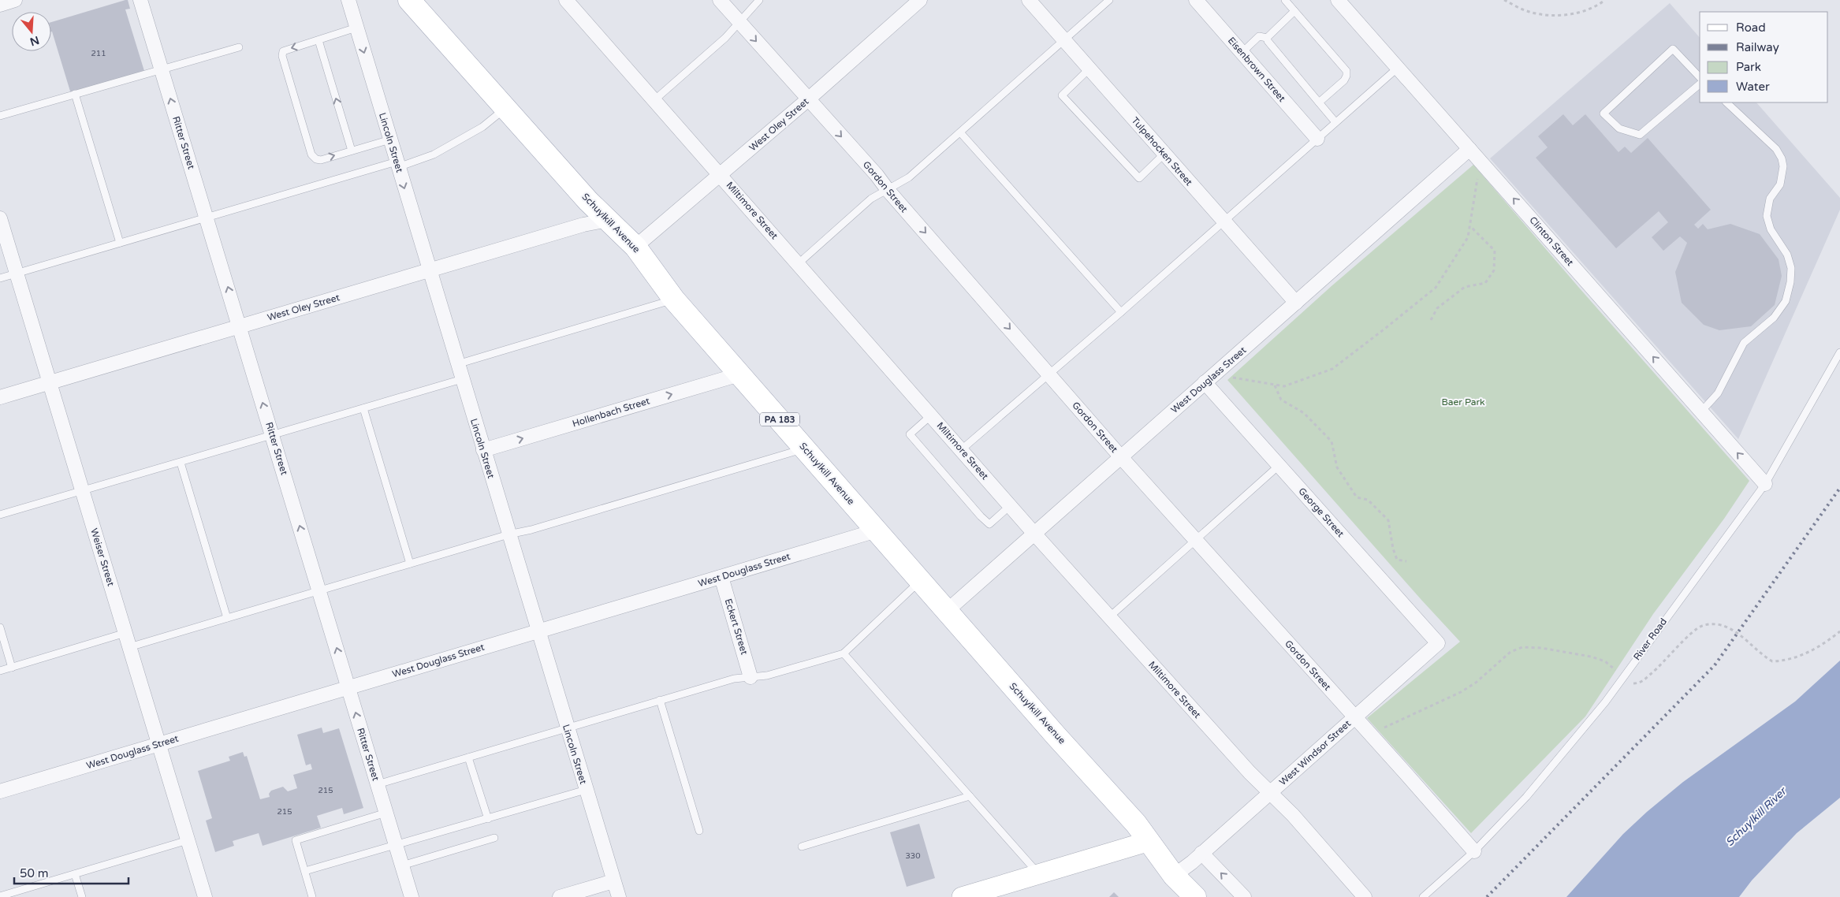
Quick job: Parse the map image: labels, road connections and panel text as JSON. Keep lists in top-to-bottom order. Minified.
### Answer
{"streets":{"main road":["Schuylkill Avenue","PA 183"],"street":["Eisenbrown Street","West Oley Street","Ritter Street","Lincoln Street","Tulpehocken Street","Gordon Street","Miltimore Street","Clinton Street","West Douglass Street","Hollenbach Street","George Street","Weiser Street","Eckert Street","West Windsor Street"],"lane":["River Road"]},"crossings":[["West Oley Street","Ritter Street"],["West Oley Street","Lincoln Street"],["West Oley Street","Gordon Street"],["West Oley Street","Miltimore Street"],["West Oley Street","Schuylkill Avenue"],["West Oley Street","Weiser Street"],["Ritter Street","West Douglass Street"],["Lincoln Street","West Douglass Street"],["Lincoln Street","Hollenbach Street"],["Tulpehocken Street","West Douglass Street"],["Gordon Street","West Douglass Street"],["Gordon Street","River Road"],["Gordon Street","West Windsor Street"],["Miltimore Street","West Douglass Street"],["Miltimore Street","West Windsor Street"],["Schuylkill Avenue","West Douglass Street"],["Schuylkill Avenue","Hollenbach Street"],["Schuylkill Avenue","West Windsor Street"],["Clinton Street","West Douglass Street"],["Clinton Street","River Road"],["West Douglass Street","George Street"],["West Douglass Street","Weiser Street"],["West Douglass Street","Eckert Street"],["George Street","West Windsor Street"]],"one_way":["Ritter Street","Gordon Street","Clinton Street","Hollenbach Street"],"water":["Schuylkill River"],"parks":["Baer Park"],"house_numbers":["211","215","215","330"],"legend":["Road","Railway","Park","Water"],"scale_bar":"50 m","north":"bottom"}
